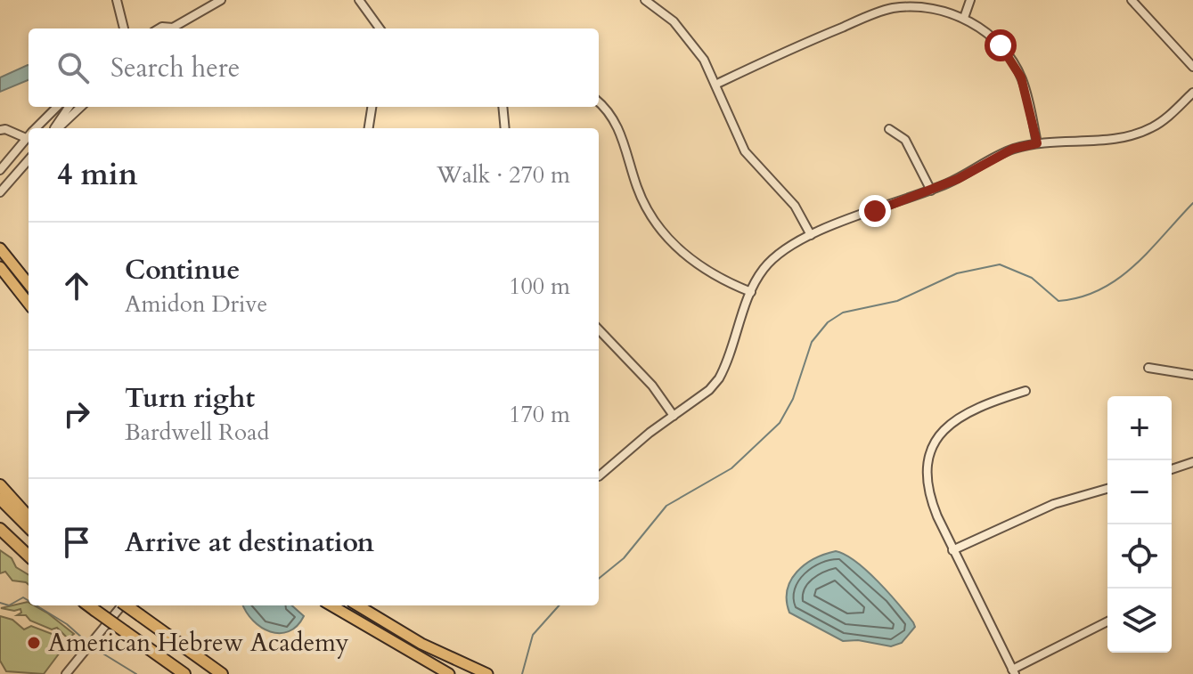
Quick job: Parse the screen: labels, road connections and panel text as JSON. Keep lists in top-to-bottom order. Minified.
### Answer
{"places":["American Hebrew Academy"],"page":{"search":"Search here","heading":["4 min","Walk · 270 m"],"list":[["Continue","Amidon Drive","100 m"],["Turn right","Bardwell Road","170 m"],"Arrive at destination"],"map_buttons":["+","−"]}}
